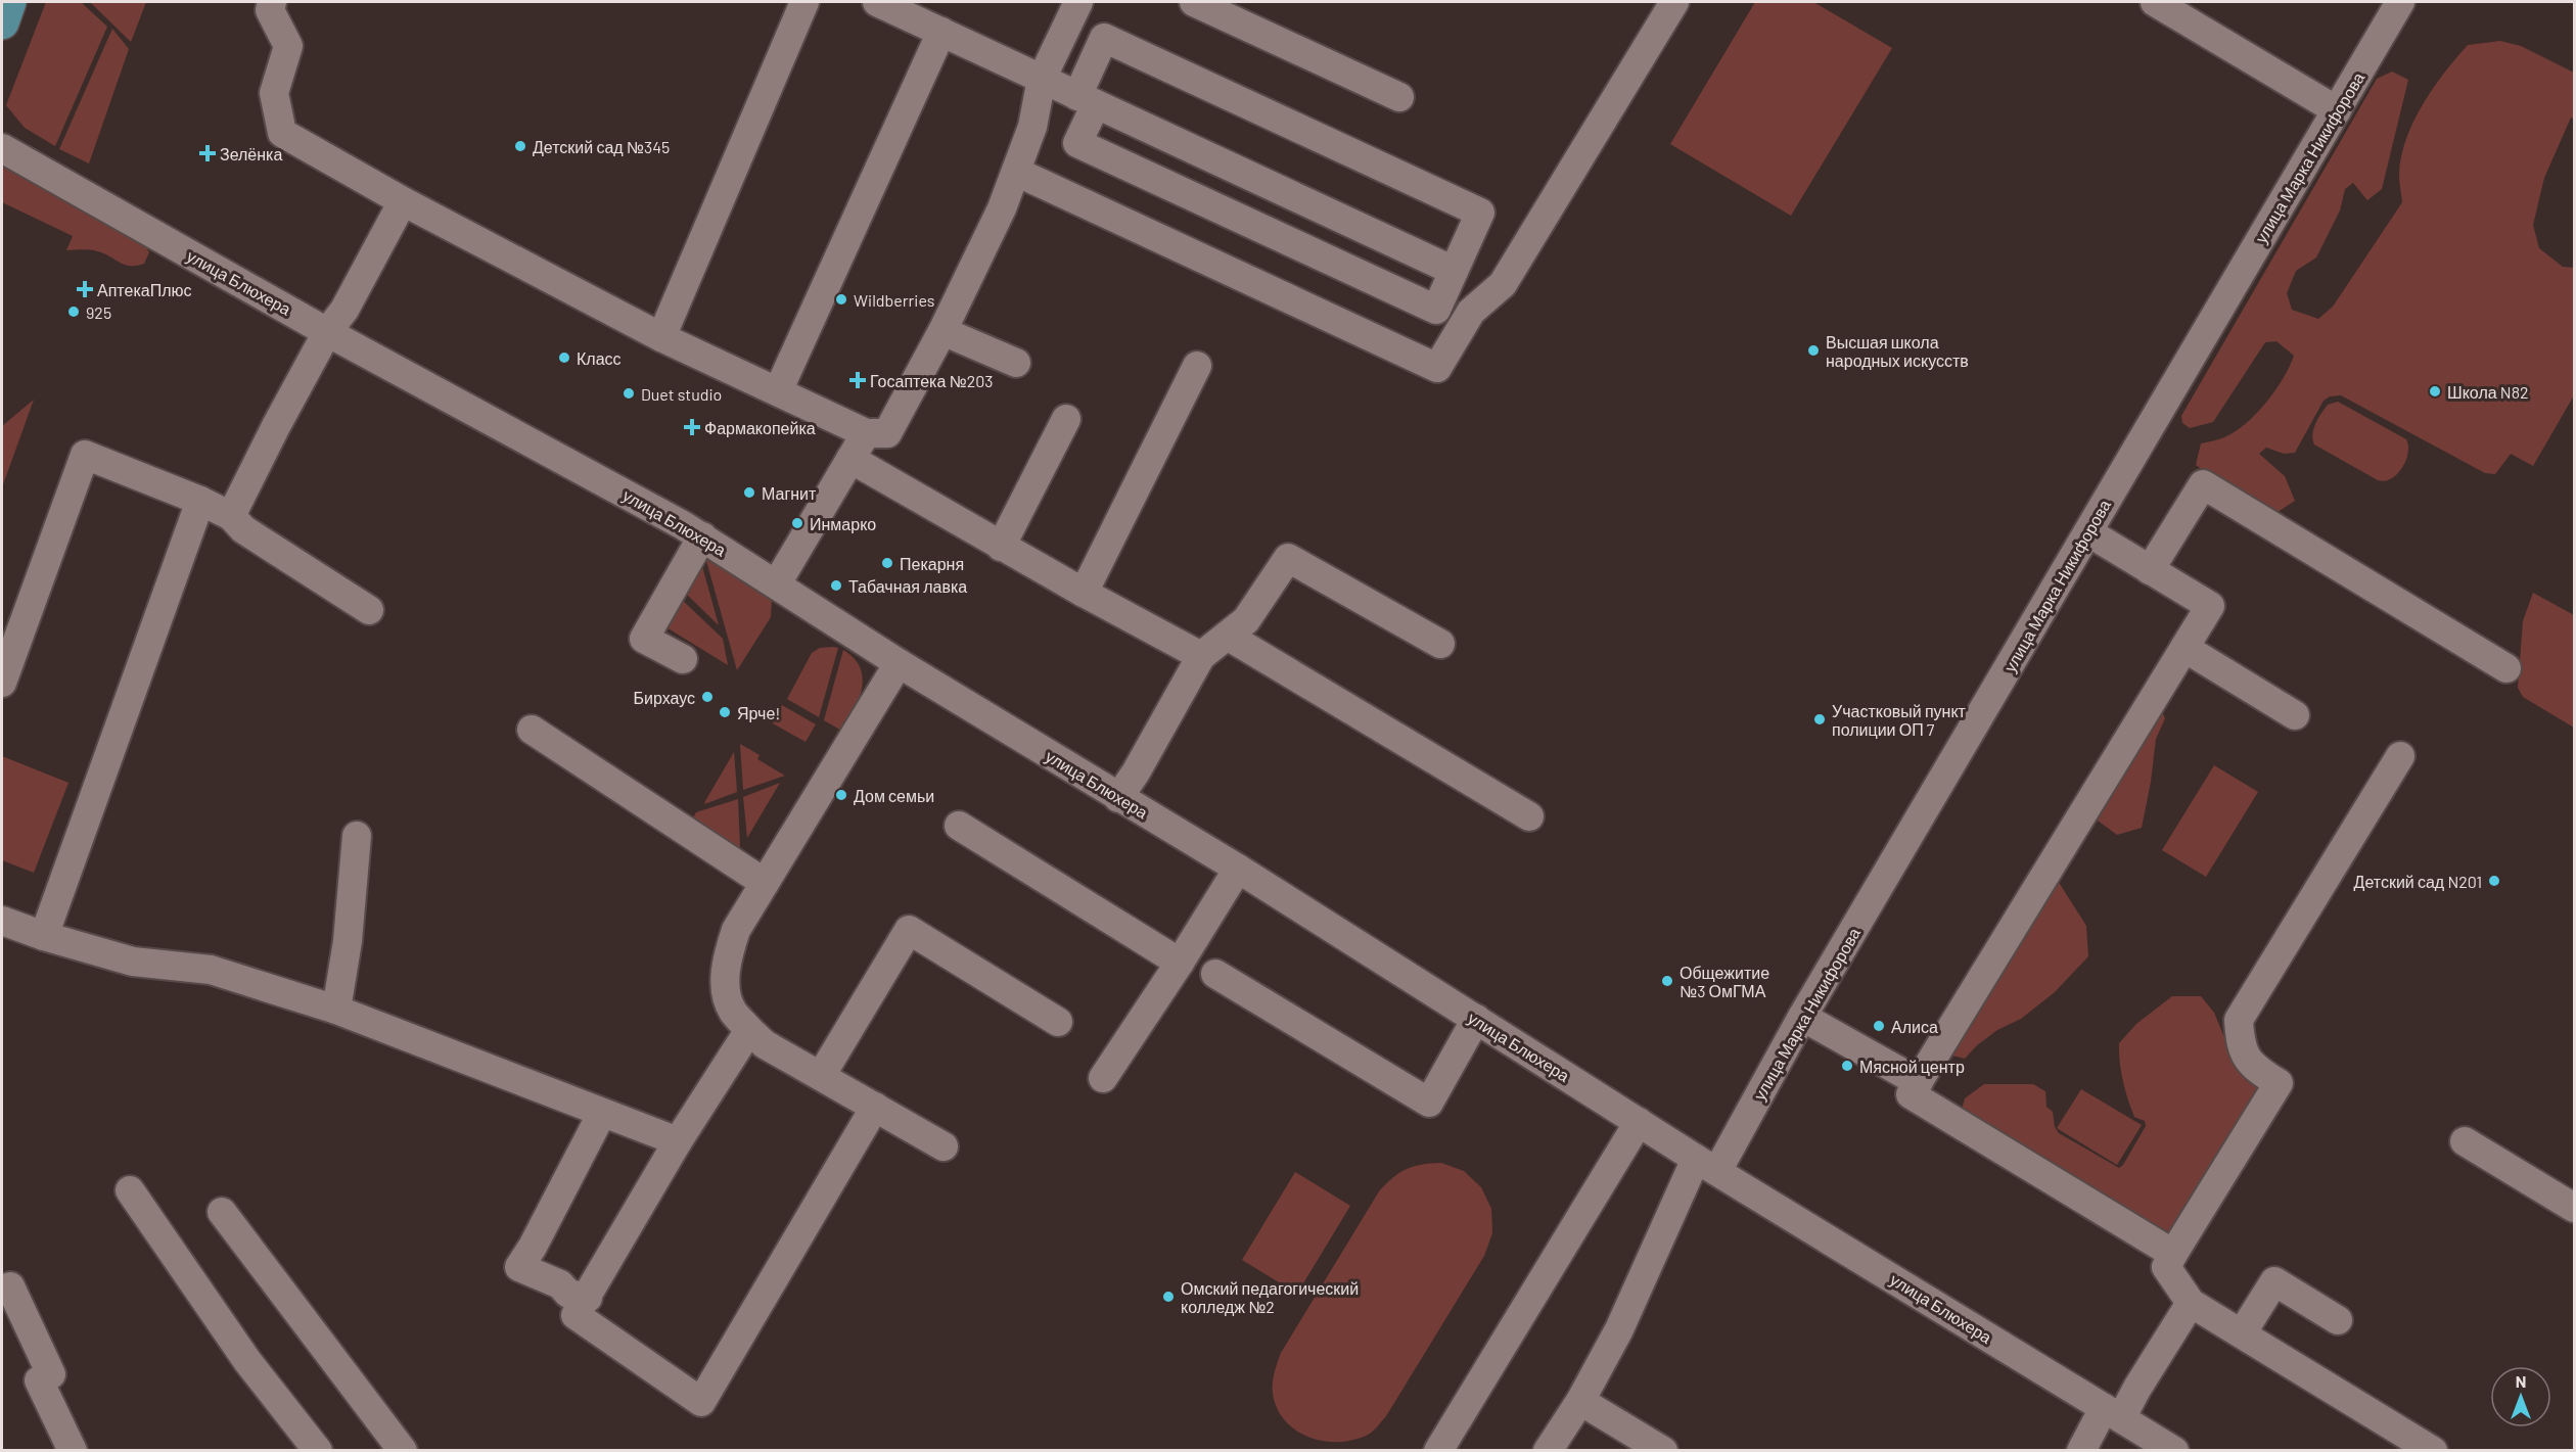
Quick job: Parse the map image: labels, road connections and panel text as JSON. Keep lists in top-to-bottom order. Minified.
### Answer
{"streets":{"street":["улица Марка Никифорова","улица Блюхера"]},"crossings":[["улица Марка Никифорова","улица Блюхера"]],"places":{"other":["Детский сад №345","Wildberries","925","Высшая школа народных искусств","Класс","Школа N82","Duet studio","Магнит","Инмарко","Пекарня","Табачная лавка","Бирхаус","Ярче!","Участковый пункт полиции ОП 7","Дом семьи","Детский сад N201","Общежитие №3 ОмГМА","Алиса","Мясной центр","Омский педагогический колледж №2"],"health":["Зелёнка","АптекаПлюс","Госаптека №203","Фармакопейка"]},"north":"top"}
